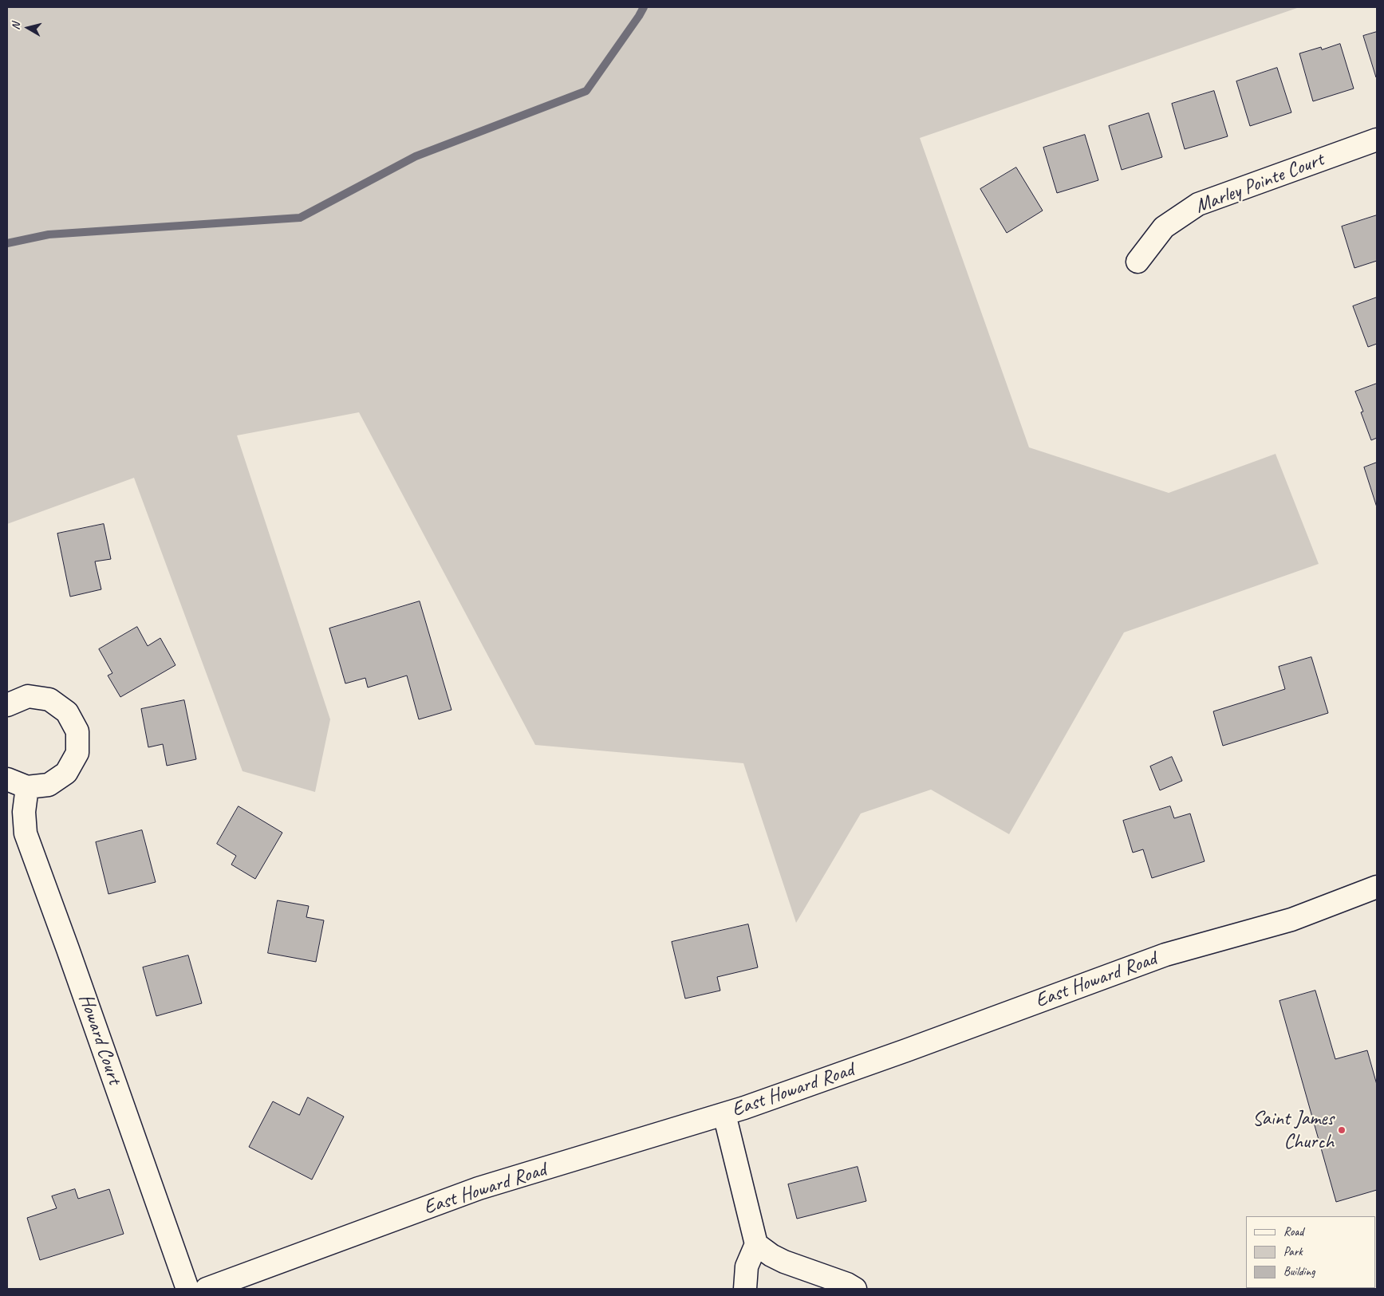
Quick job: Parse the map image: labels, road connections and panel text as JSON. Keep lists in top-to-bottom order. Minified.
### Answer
{"streets":{"street":["Marley Pointe Court","East Howard Road","Howard Court"]},"places":["Saint James Church"],"legend":["Road","Park","Building"],"north":"left"}
